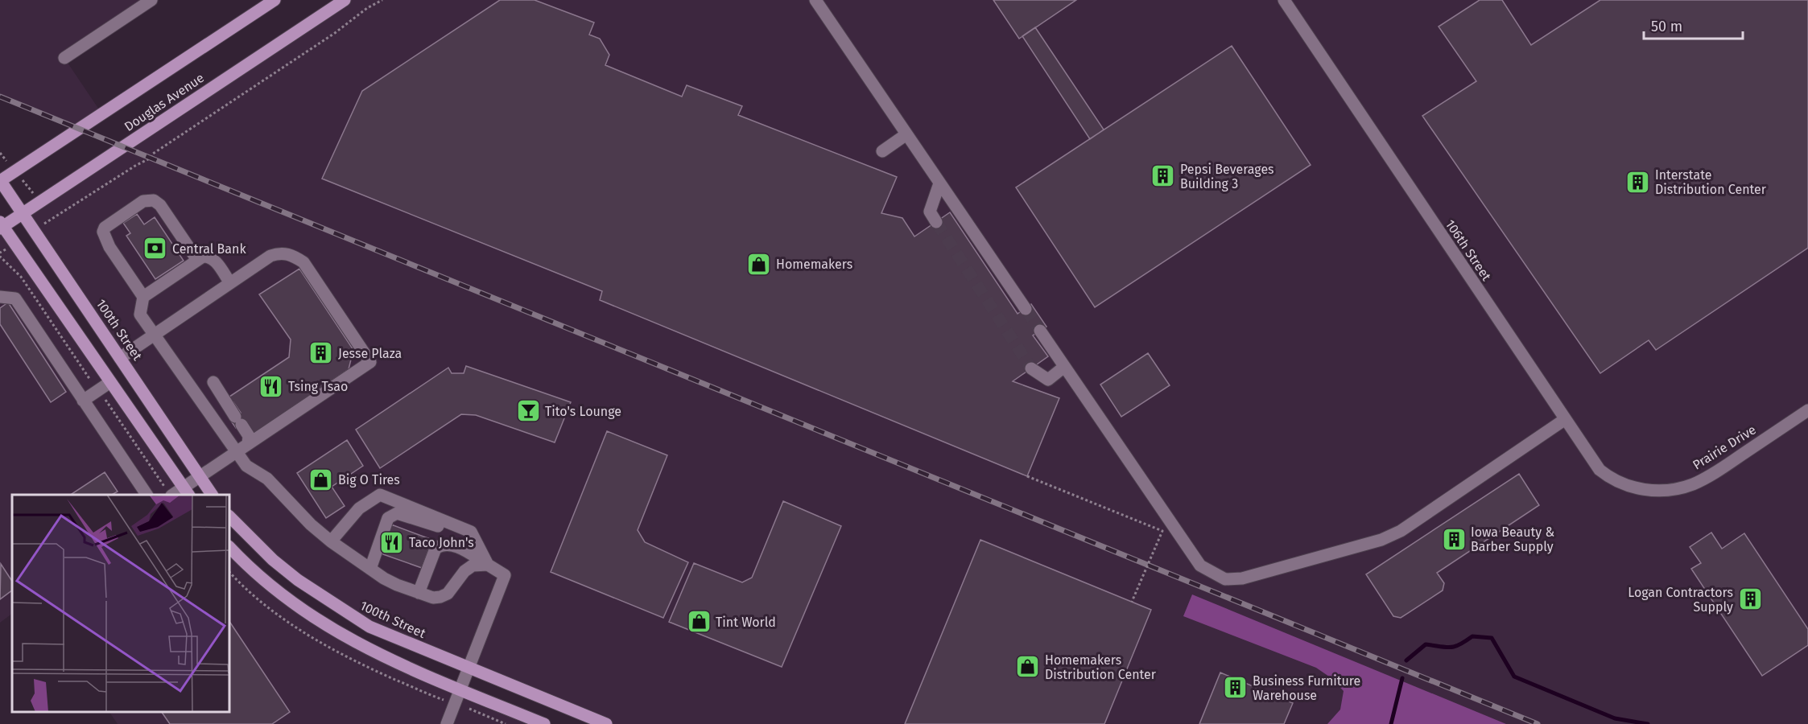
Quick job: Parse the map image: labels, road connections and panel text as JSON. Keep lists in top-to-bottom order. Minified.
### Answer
{"streets":{"main road":["Douglas Avenue","100th Street"],"street":["106th Street","Prairie Drive"]},"crossings":[["Douglas Avenue","100th Street"],["106th Street","Prairie Drive"]],"places":{"building":["Pepsi Beverages Building 3","Interstate Distribution Center","Jesse Plaza","Iowa Beauty & Barber Supply","Logan Contractors Supply","Business Furniture Warehouse"],"bank":["Central Bank"],"shop":["Homemakers","Big O Tires","Tint World","Homemakers Distribution Center"],"restaurant":["Tsing Tsao","Taco John's"],"bar":["Tito's Lounge"]},"scale_bar":"50 m"}
